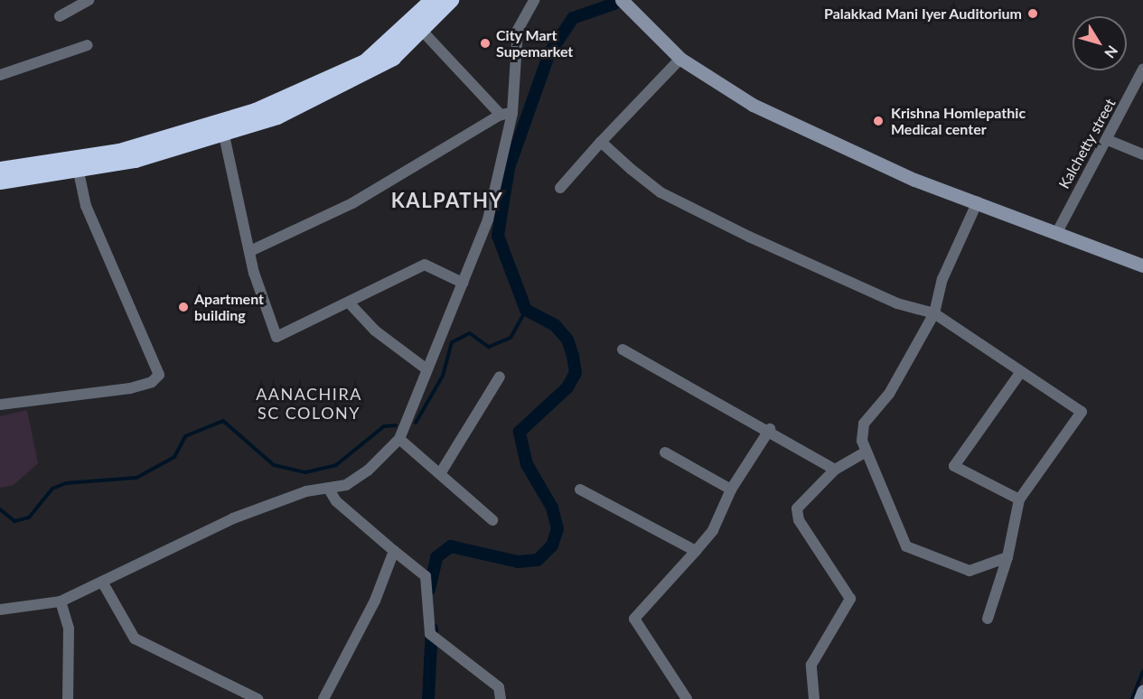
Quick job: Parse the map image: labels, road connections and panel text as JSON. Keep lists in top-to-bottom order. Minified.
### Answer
{"streets":{"street":["Kalchetty street"]},"districts":["KALPATHY","AANACHIRA SC COLONY"],"places":["Palakkad Mani Iyer Auditorium","City Mart Supemarket","Krishna Homlepathic Medical center","Apartment building"],"north":"bottom right"}
